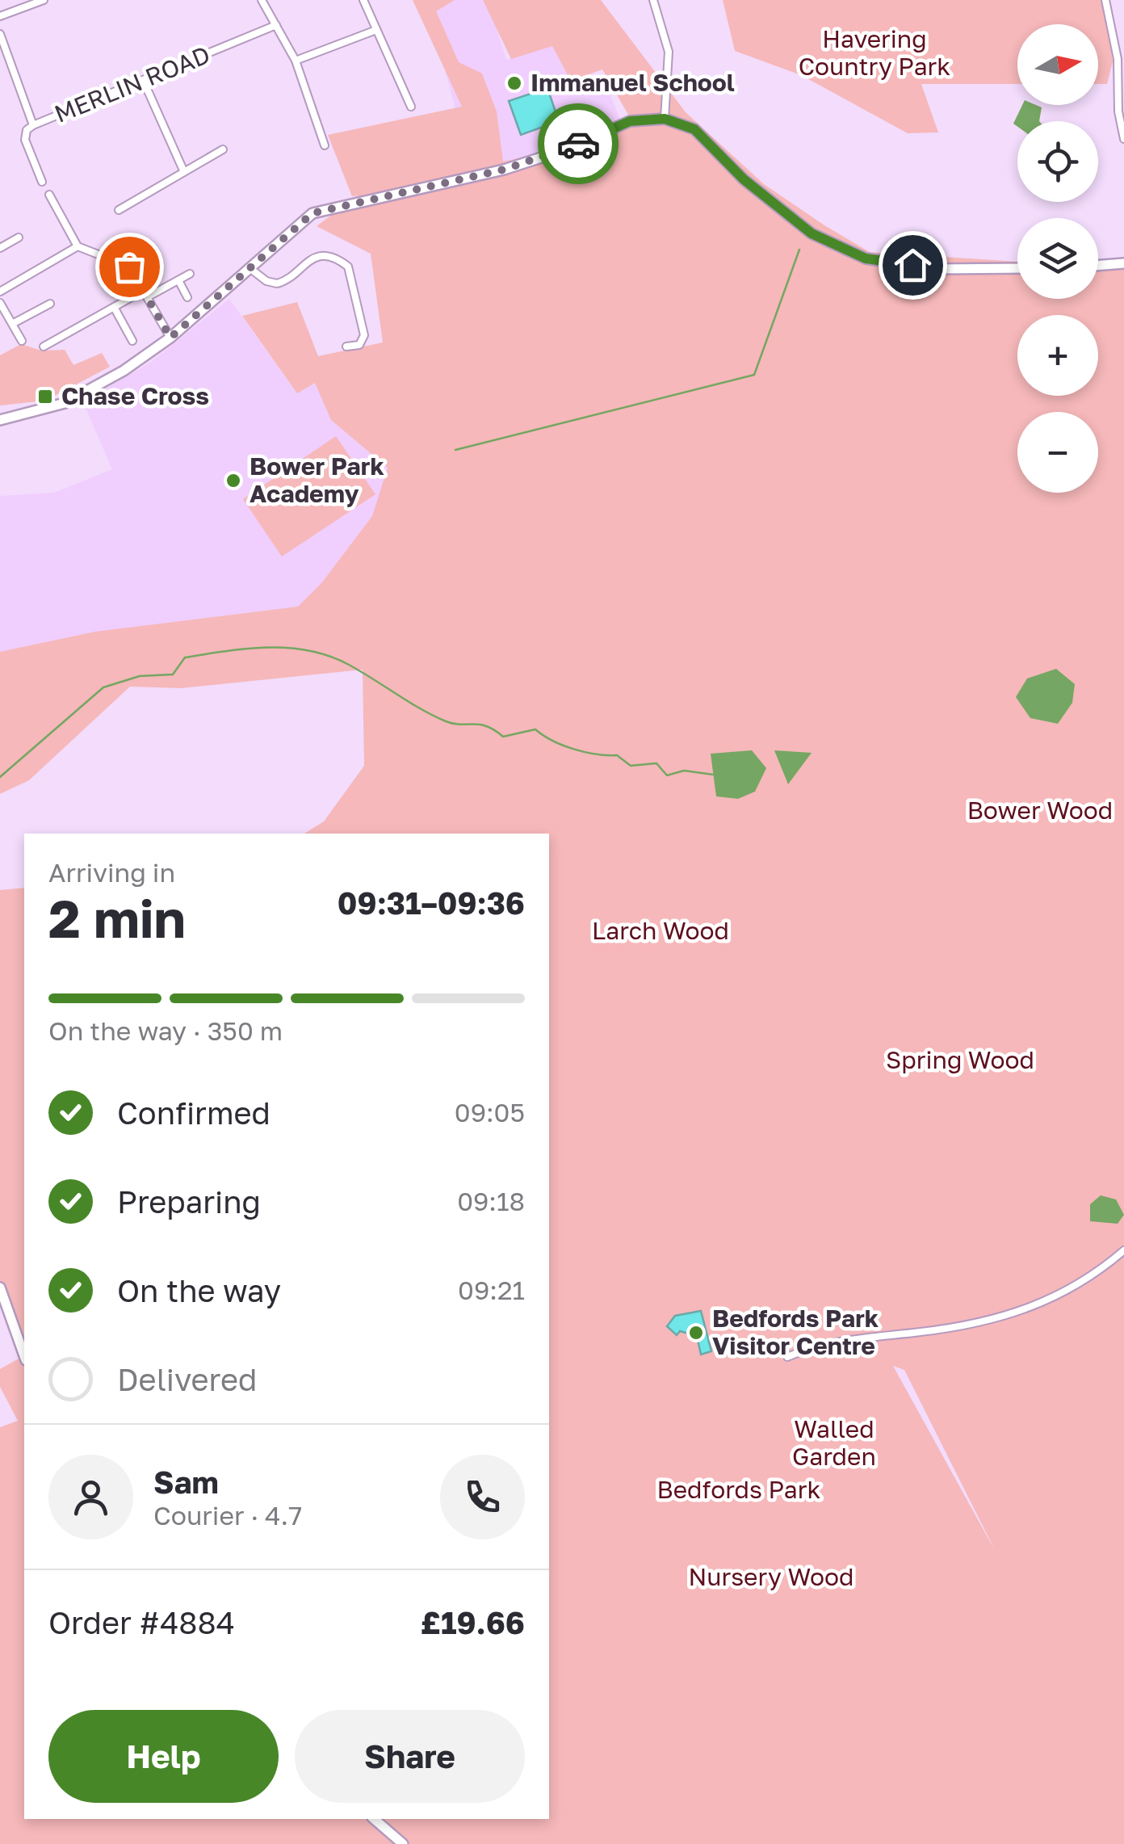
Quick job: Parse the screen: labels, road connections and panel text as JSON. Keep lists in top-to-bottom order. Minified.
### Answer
{"streets":{"street":["MERLIN ROAD"]},"parks":["Havering Country Park","Bower Wood","Larch Wood","Spring Wood","Walled Garden","Bedfords Park","Nursery Wood"],"places":{"other":["Immanuel School","Bower Park Academy","Bedfords Park Visitor Centre"],"transit":["Chase Cross"]},"north":"right","page":{"map_buttons":["+","−"],"heading":["2 min","Arriving in","09:31–09:36"],"panel":["Sam","Courier · 4.7","Order #4884","£19.66"],"bar":"On the way · 350 m","list":[["Confirmed","09:05"],["Preparing","09:18"],["On the way","09:21"],"Delivered"],"buttons":["Help","Share"]}}
